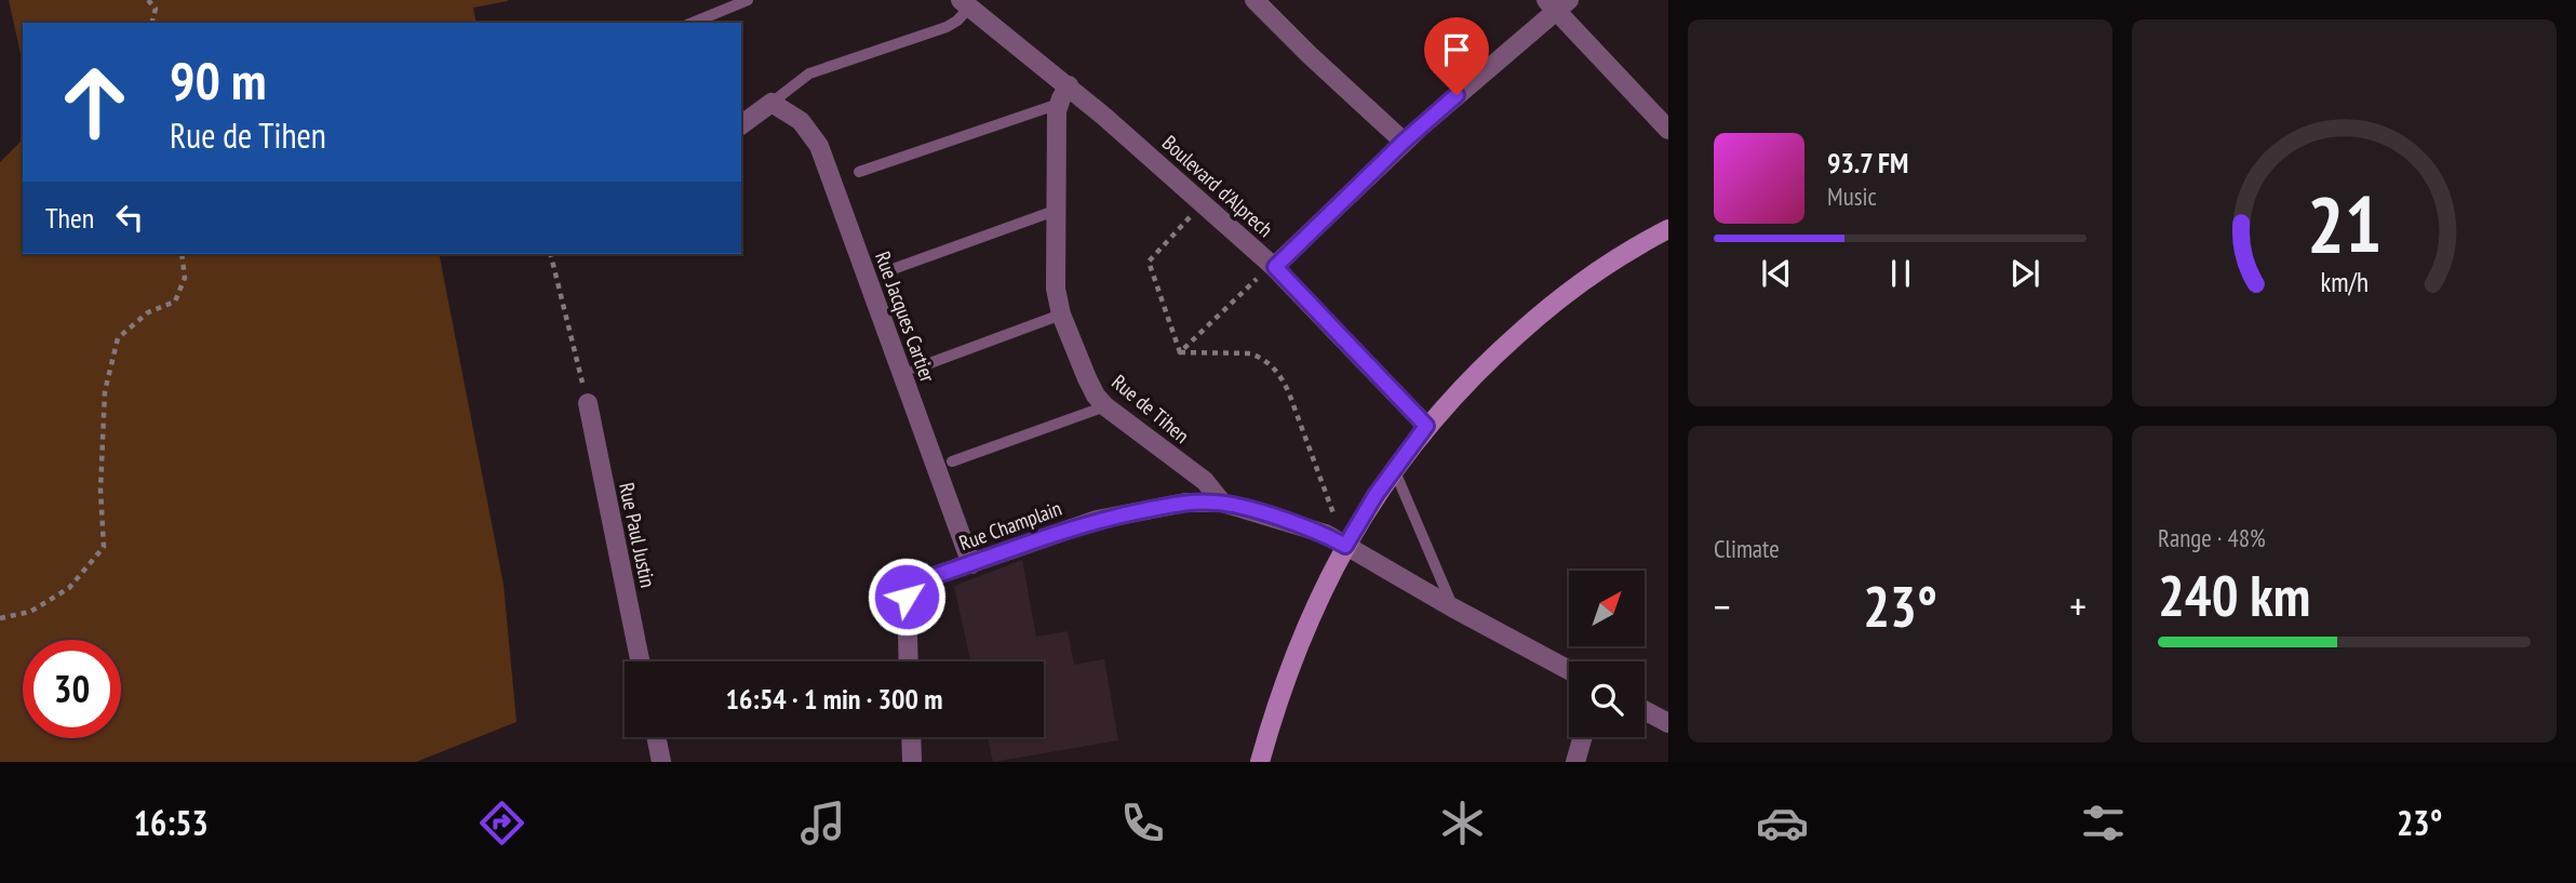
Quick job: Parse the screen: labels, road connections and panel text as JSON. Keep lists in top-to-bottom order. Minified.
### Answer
{"streets":{"street":["Boulevard d'Alprech","Rue Jacques Cartier","Rue de Tihen","Rue Champlain","Rue Paul Justin"]},"crossings":[["Boulevard d'Alprech","Rue de Tihen"],["Rue Jacques Cartier","Rue Champlain"],["Rue de Tihen","Rue Champlain"]],"north":"top right","page":{"turn":["90 m","Rue de Tihen"],"song":["93.7 FM","Music"],"then":"Then","tile":["Climate",["Range · 48%","240 km"]],"heat":["−","23°","+"],"limit":"30","trip":"16:54 · 1 min · 300 m","tabs":["16:53","23°"],"gauge":["21","km/h"]}}
